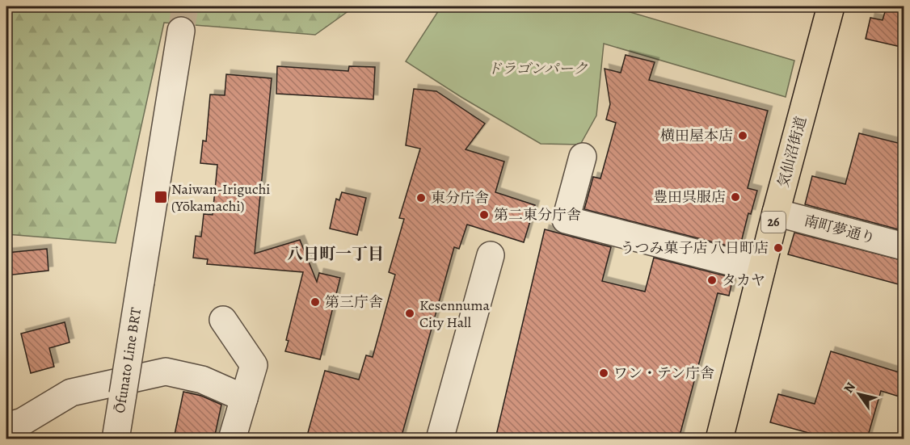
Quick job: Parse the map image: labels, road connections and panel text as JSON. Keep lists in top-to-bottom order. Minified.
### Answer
{"streets":{"main road":["気仙沼街道","26"],"street":["南町夢通り","Ōfunato Line BRT"]},"crossings":[["気仙沼街道","南町夢通り"]],"districts":["八日町一丁目"],"parks":["ドラゴンパーク"],"places":{"other":["横田屋本店","豊田呉服店","東分庁舎","第二東分庁舎","うつみ菓子店 八日町店","タカヤ","第三庁舎","Kesennuma City Hall","ワン・テン庁舎"],"transit":["Naiwan-Iriguchi (Yōkamachi)"]},"north":"top left"}
